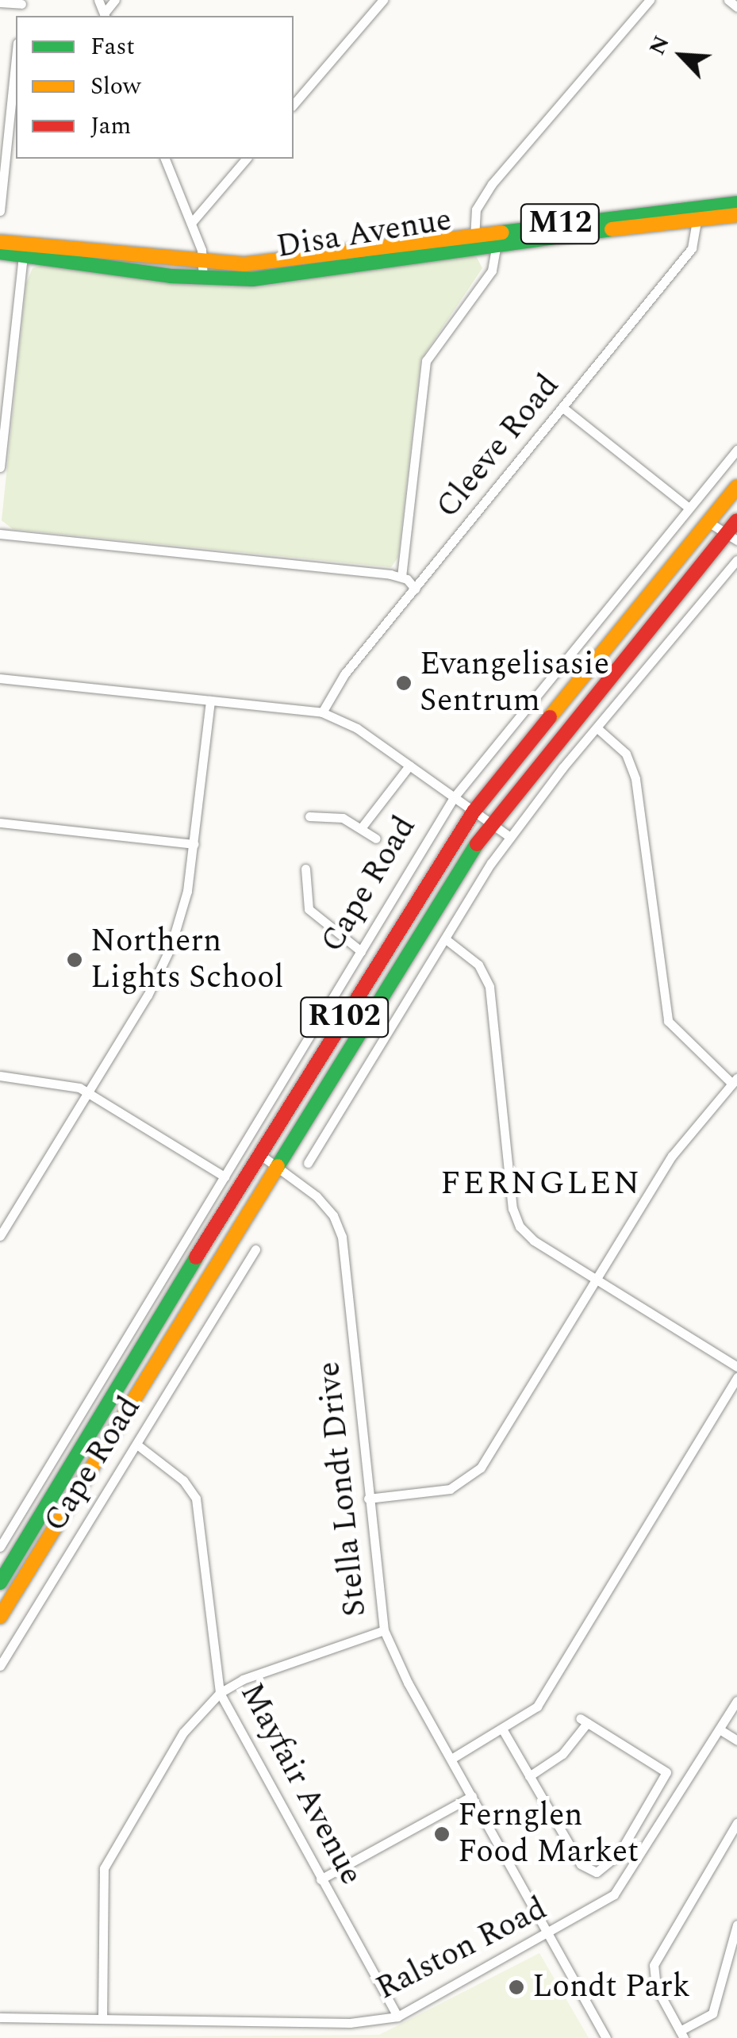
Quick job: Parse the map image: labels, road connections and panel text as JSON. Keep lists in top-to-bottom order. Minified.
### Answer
{"streets":{"main road":["M12","Disa Avenue","Cape Road","R102"],"street":["Cleeve Road","Stella Londt Drive","Mayfair Avenue","Ralston Road"]},"crossings":[["Disa Avenue","Cleeve Road"],["Cape Road","Stella Londt Drive"],["Cape Road","Mayfair Avenue"],["Stella Londt Drive","Ralston Road"],["Mayfair Avenue","Ralston Road"]],"districts":["FERNGLEN"],"places":["Evangelisasie Sentrum","Northern Lights School","Fernglen Food Market","Londt Park"],"legend":["Fast","Slow","Jam"],"north":"top left"}
